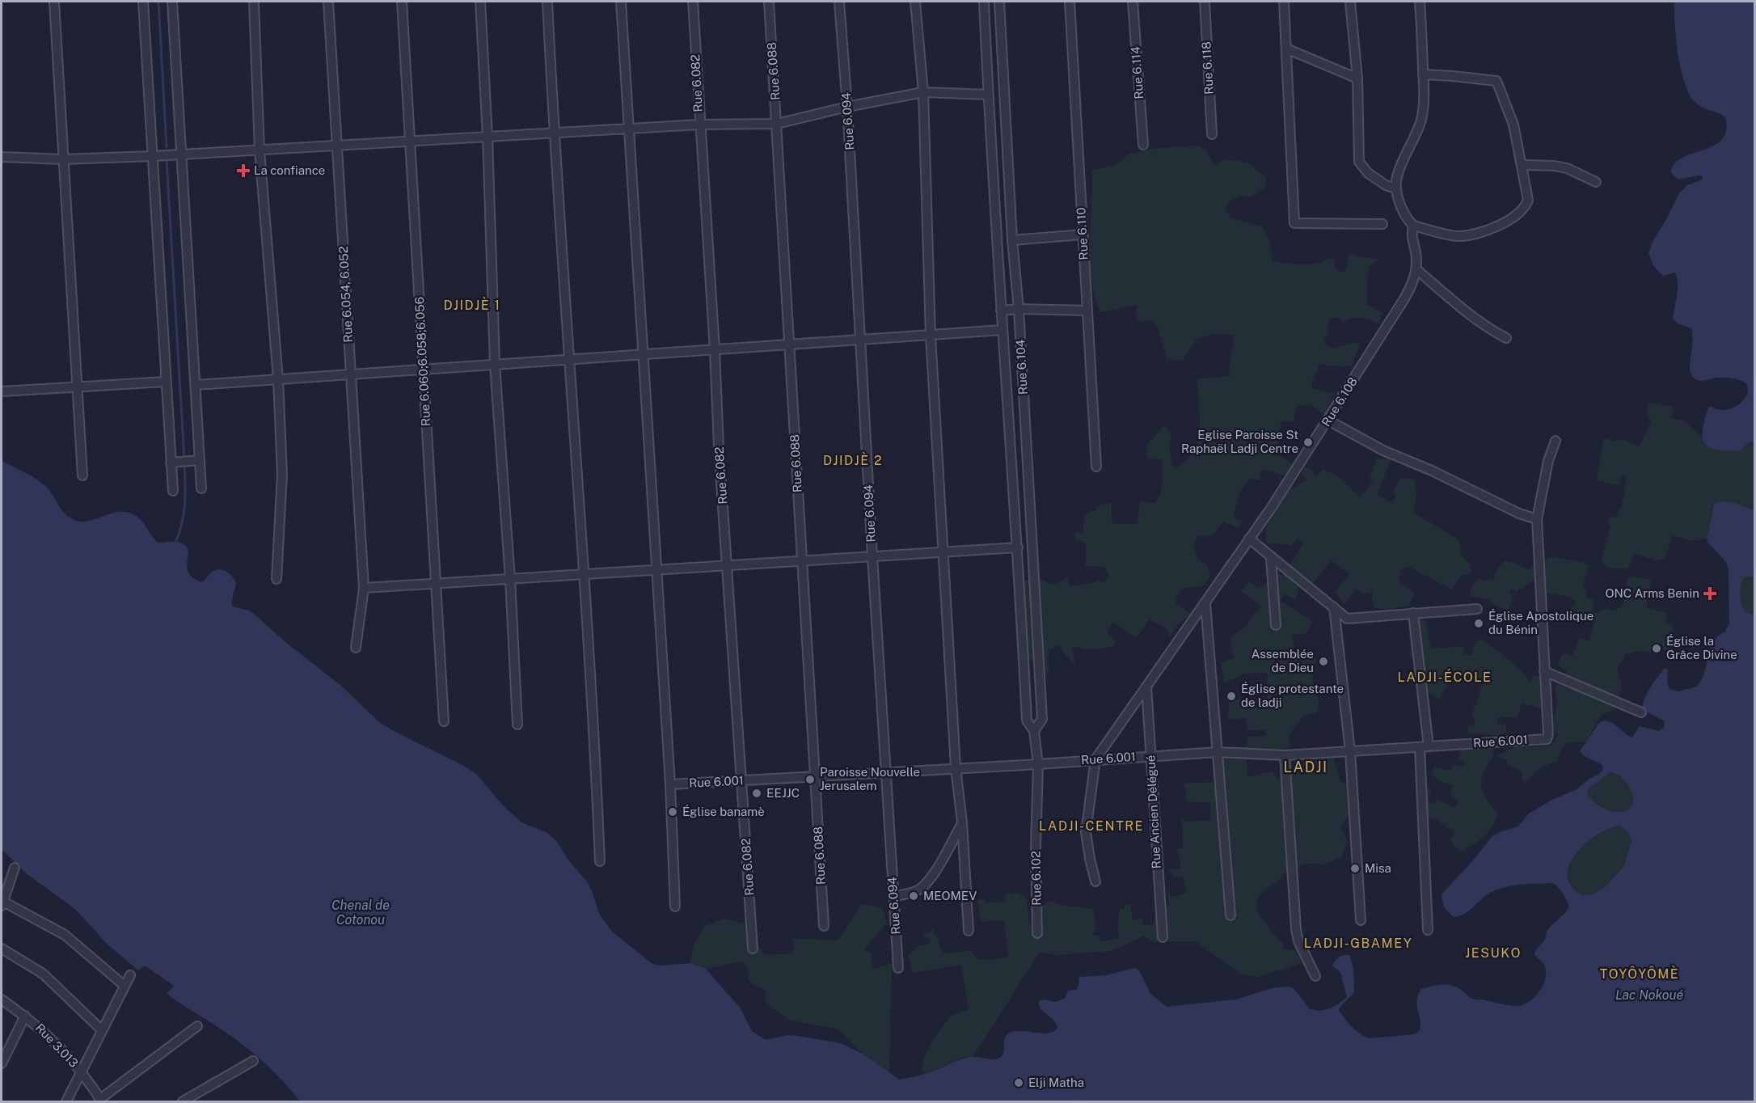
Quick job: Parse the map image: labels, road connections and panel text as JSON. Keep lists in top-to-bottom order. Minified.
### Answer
{"streets":{"street":["Rue 6.118","Rue 6.088","Rue 6.114","Rue 6.082","Rue 6.094","Rue 6.110","Rue 6.054, 6.052","Rue 6.060;6.058;6.056","Rue 6.104","Rue 6.108","Rue 6.001","Rue Ancien Délégué","Rue 6.102","Rue 3.013"]},"crossings":[["Rue 6.088","Rue 6.001"],["Rue 6.082","Rue 6.001"],["Rue 6.094","Rue 6.001"],["Rue 6.104","Rue 6.001"],["Rue 6.104","Rue 6.102"],["Rue 6.108","Rue 6.001"],["Rue 6.108","Rue Ancien Délégué"],["Rue 6.001","Rue Ancien Délégué"],["Rue 6.001","Rue 6.102"]],"districts":["DJIDJÈ 1","DJIDJÈ 2","LADJI-ÉCOLE","LADJI","LADJI-CENTRE","LADJI-GBAMEY","JESUKO","TOYÔYÔMÈ"],"water":["Chenal de Cotonou","Lac Nokoué"],"places":{"health":["La confiance","ONC Arms Benin"],"other":["Eglise Paroisse St Raphaël Ladji Centre","Église Apostolique du Bénin","Église la Grâce Divine","Assemblée de Dieu","Église protestante de ladji","Paroisse Nouvelle Jerusalem","EEJJC","Église banamè","Misa","MEOMEV","Elji Matha"]}}
